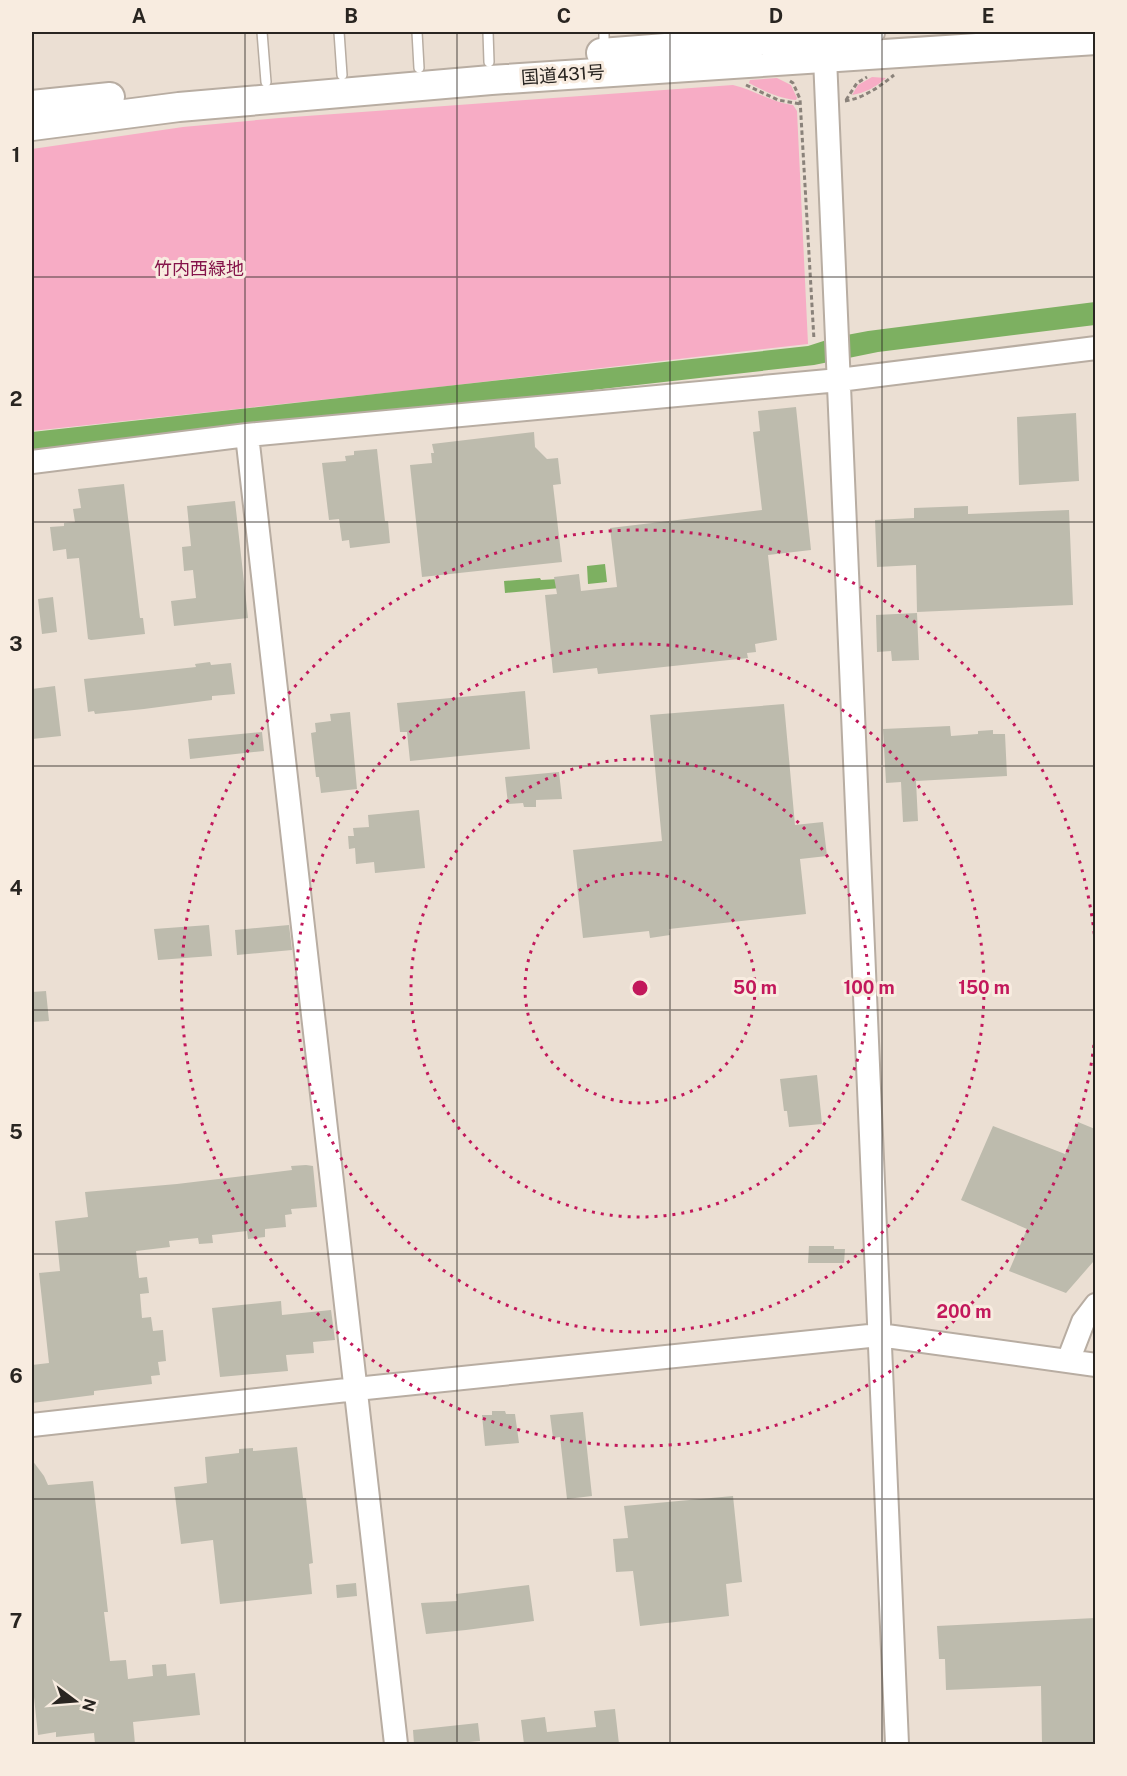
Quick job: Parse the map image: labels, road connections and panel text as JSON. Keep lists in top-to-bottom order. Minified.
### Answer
{"streets":{"highway":["国道431号"]},"parks":["竹内西緑地"],"north":"right","grid":{"columns":["A","B","C","D","E"],"rows":["1","2","3","4","5","6","7"]},"rings":["50 m","100 m","150 m","200 m"]}
